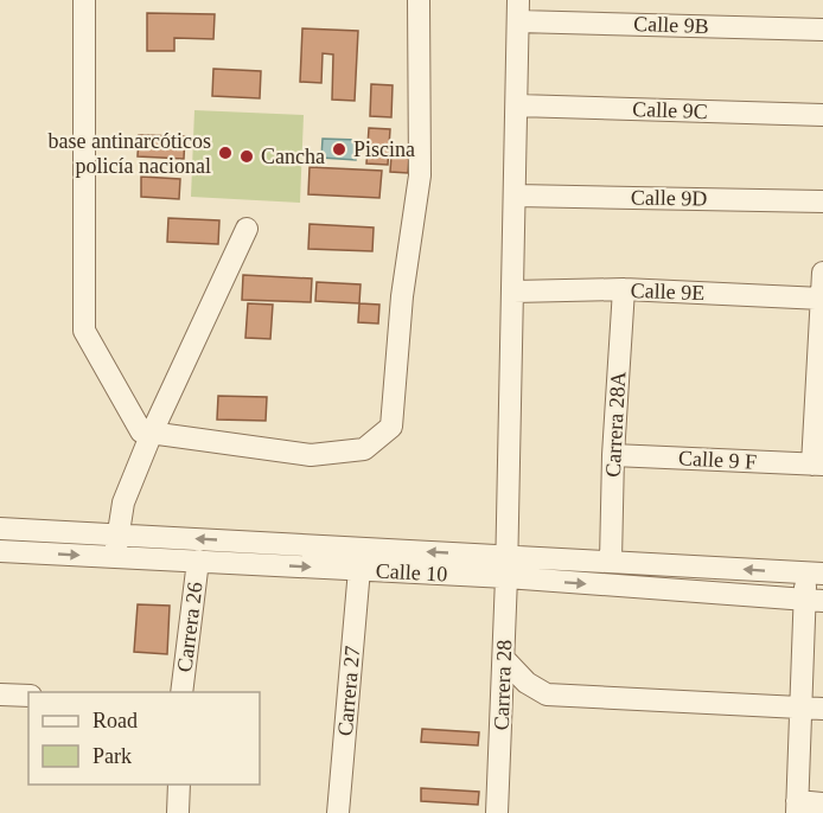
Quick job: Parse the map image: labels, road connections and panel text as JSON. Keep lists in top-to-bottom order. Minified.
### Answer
{"streets":{"street":["Calle 9B","Calle 9C","Calle 9D","Calle 9E","Carrera 28A","Calle 9 F","Calle 10","Carrera 26","Carrera 28","Carrera 27"]},"crossings":[["Calle 9B","Carrera 28"],["Calle 9C","Carrera 28"],["Calle 9D","Carrera 28"],["Calle 9E","Carrera 28A"],["Calle 9E","Carrera 28"],["Carrera 28A","Calle 9 F"],["Carrera 28A","Calle 10"],["Calle 10","Carrera 26"],["Calle 10","Carrera 28"],["Calle 10","Carrera 27"]],"places":["Piscina","base antinarcóticos policía nacional","Cancha"],"legend":["Road","Park"]}
